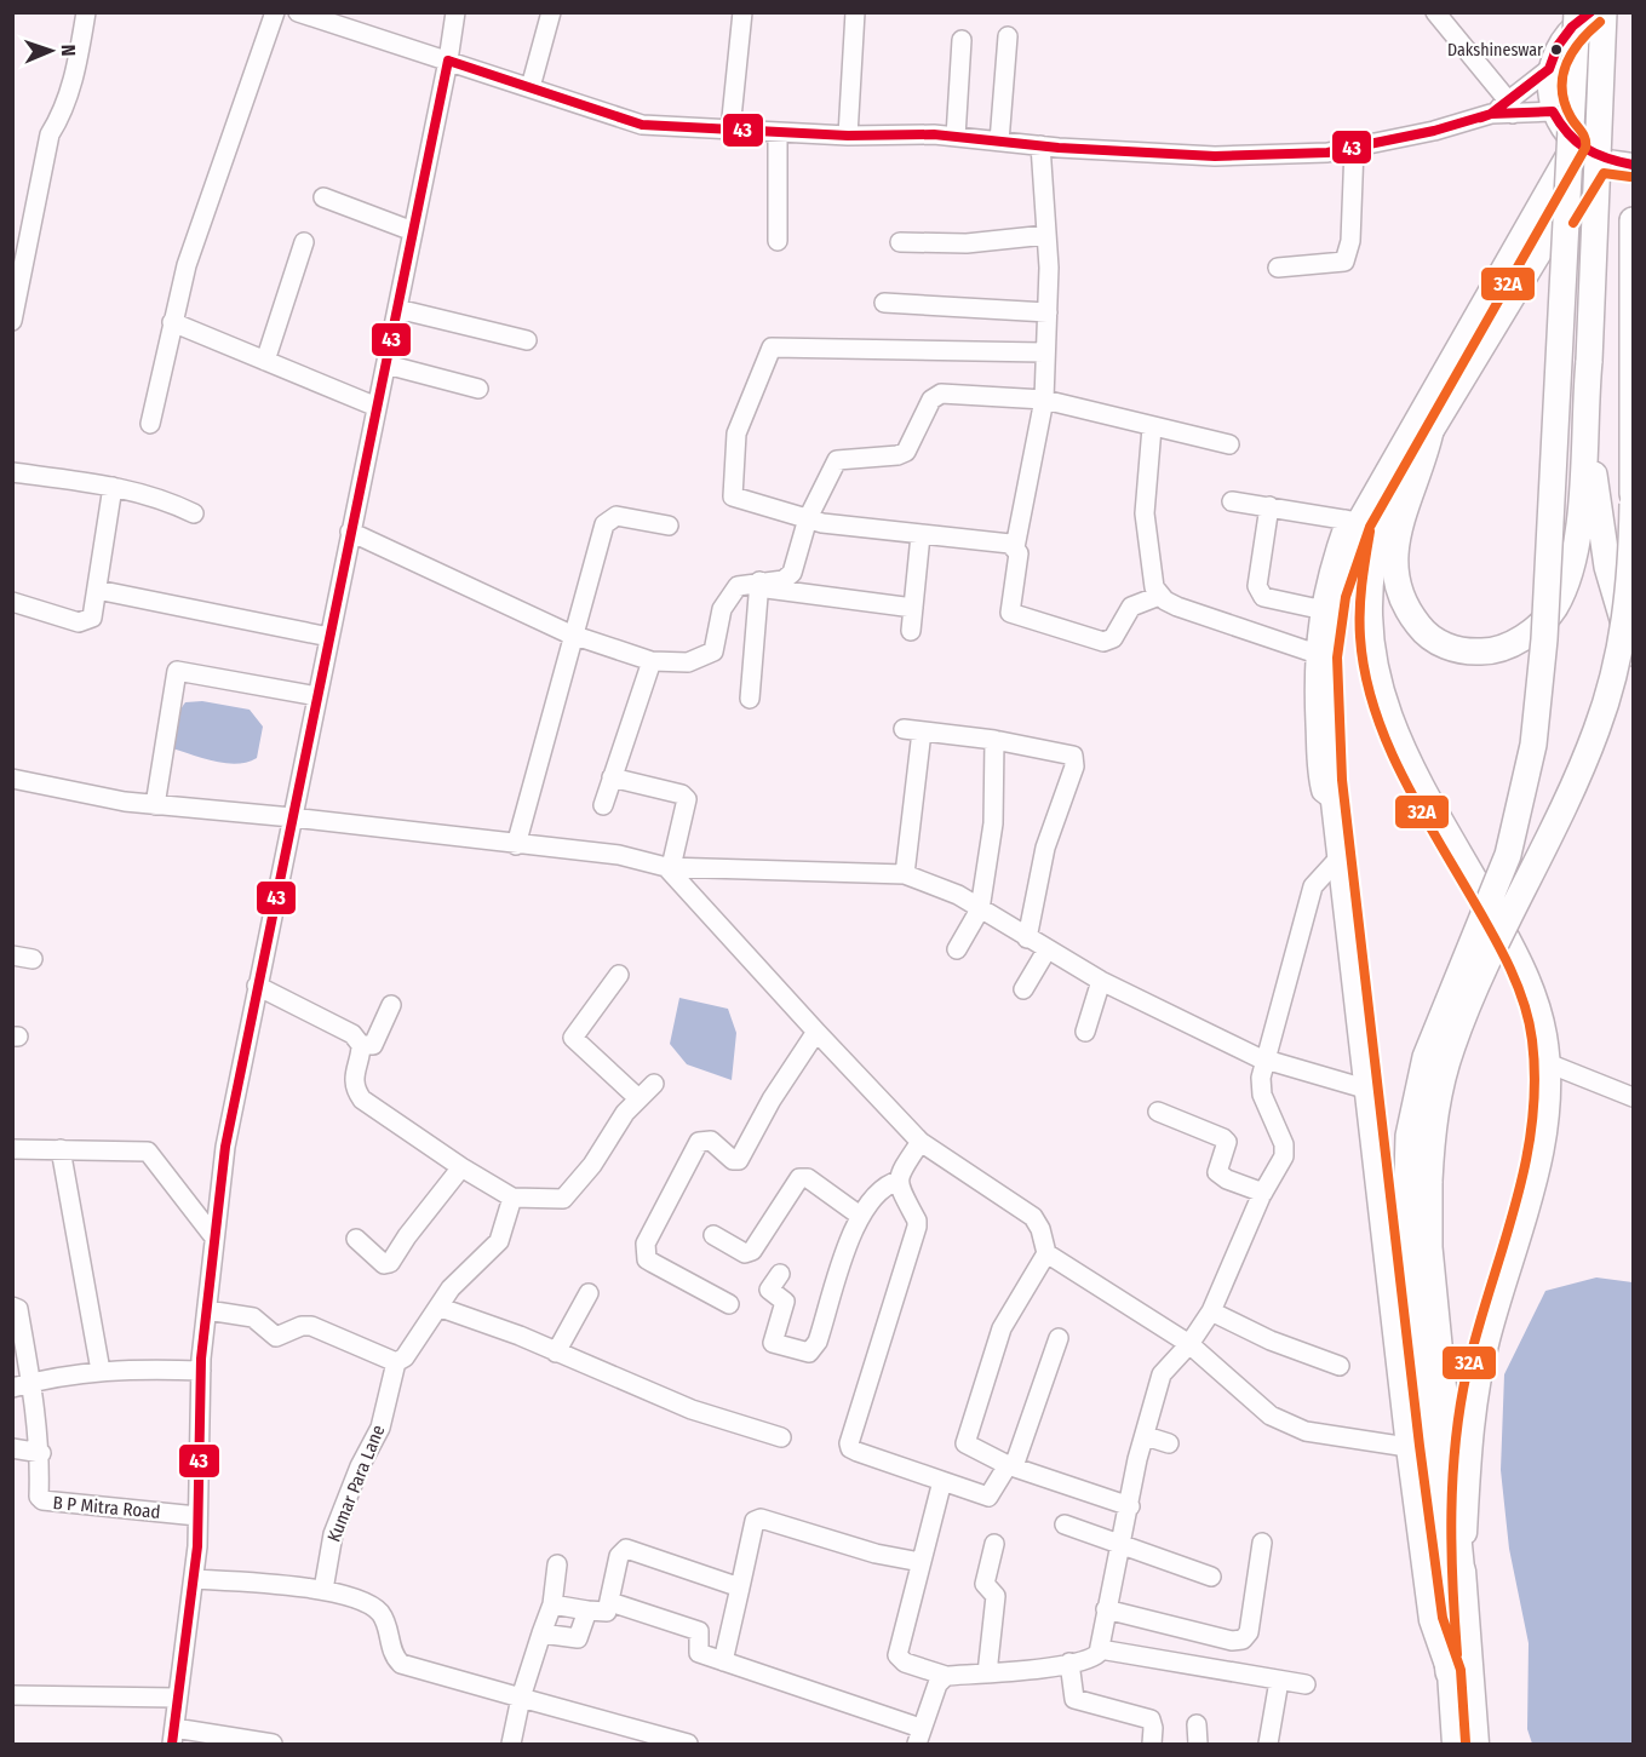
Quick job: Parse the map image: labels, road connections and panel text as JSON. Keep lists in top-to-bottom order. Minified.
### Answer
{"streets":{"street":["Kumar Para Lane","B P Mitra Road"]},"places":["Dakshineswar"],"lines":["transit line 43","transit line 32A"],"north":"right"}
